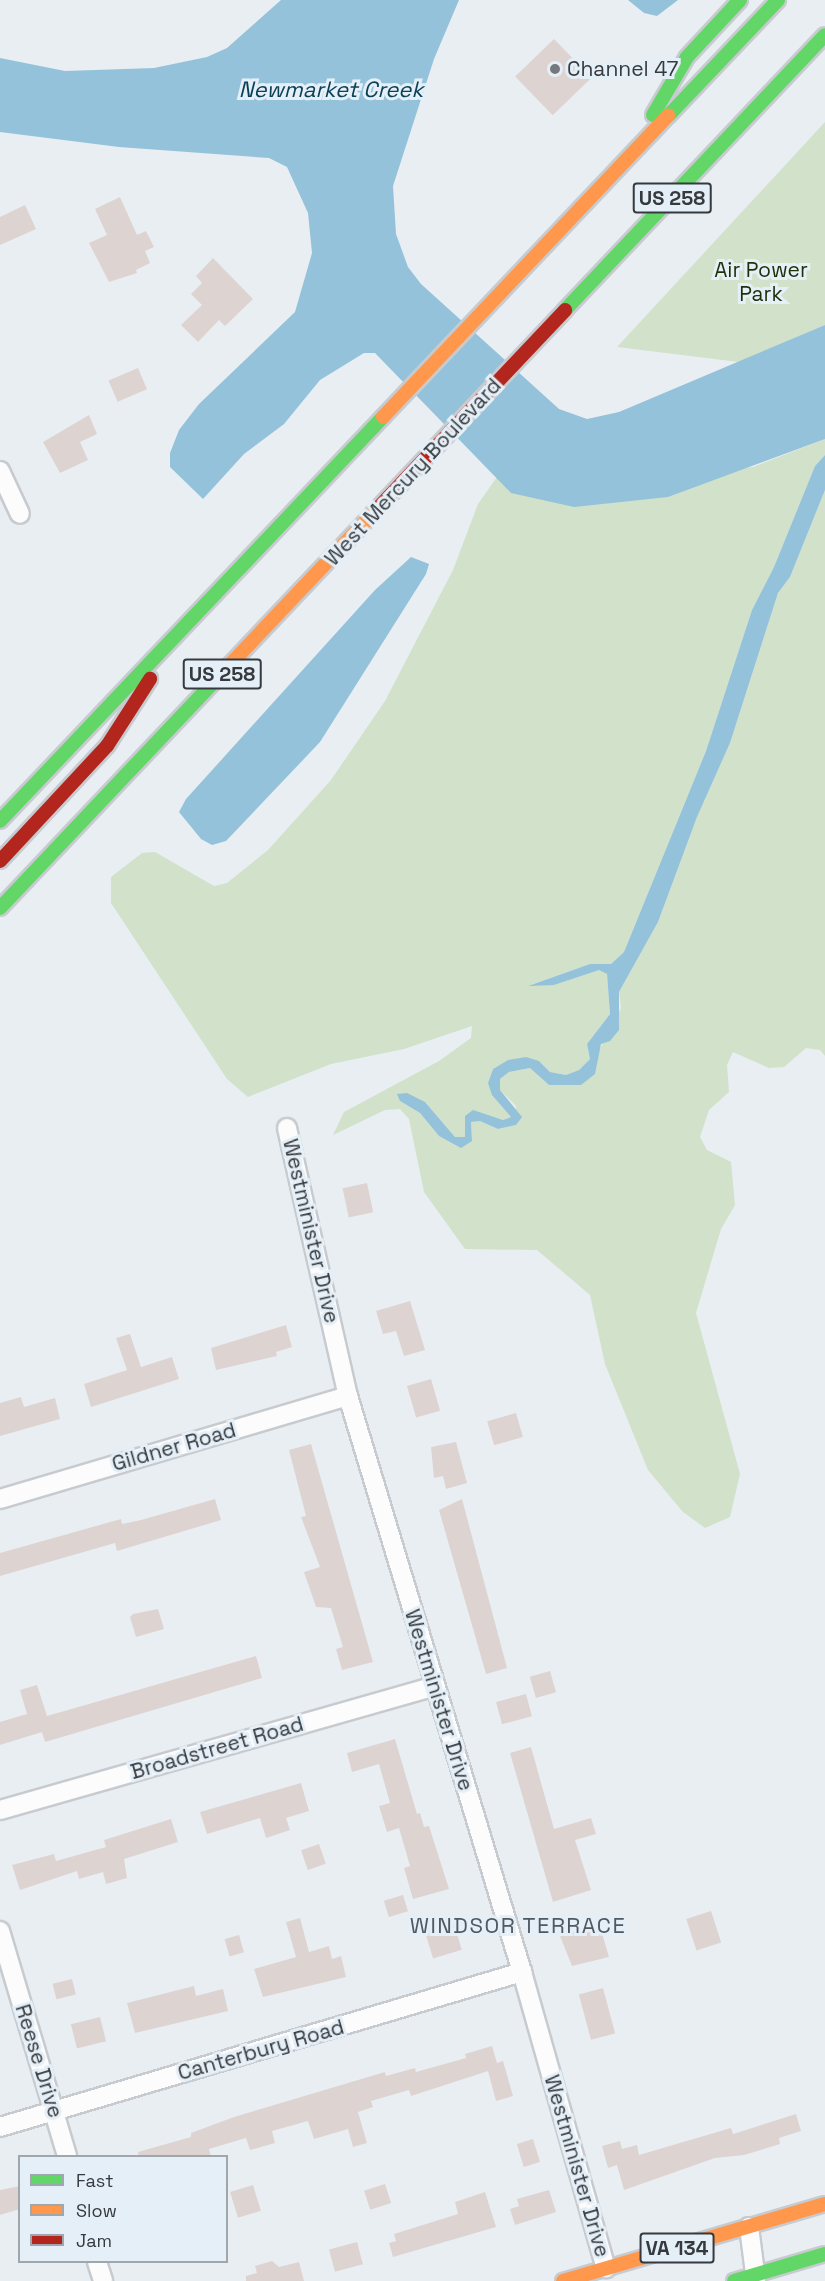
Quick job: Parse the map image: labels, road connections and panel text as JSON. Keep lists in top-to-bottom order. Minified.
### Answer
{"streets":{"main road":["US 258","West Mercury Boulevard","VA 134"],"street":["Westminister Drive","Gildner Road","Broadstreet Road","Canterbury Road","Reese Drive"]},"crossings":[["Westminister Drive","Gildner Road"],["Westminister Drive","Broadstreet Road"],["Westminister Drive","Canterbury Road"],["Westminister Drive","VA 134"],["Canterbury Road","Reese Drive"]],"districts":["WINDSOR TERRACE"],"water":["Newmarket Creek"],"parks":["Air Power Park"],"places":["Channel 47"],"legend":["Fast","Slow","Jam"]}
